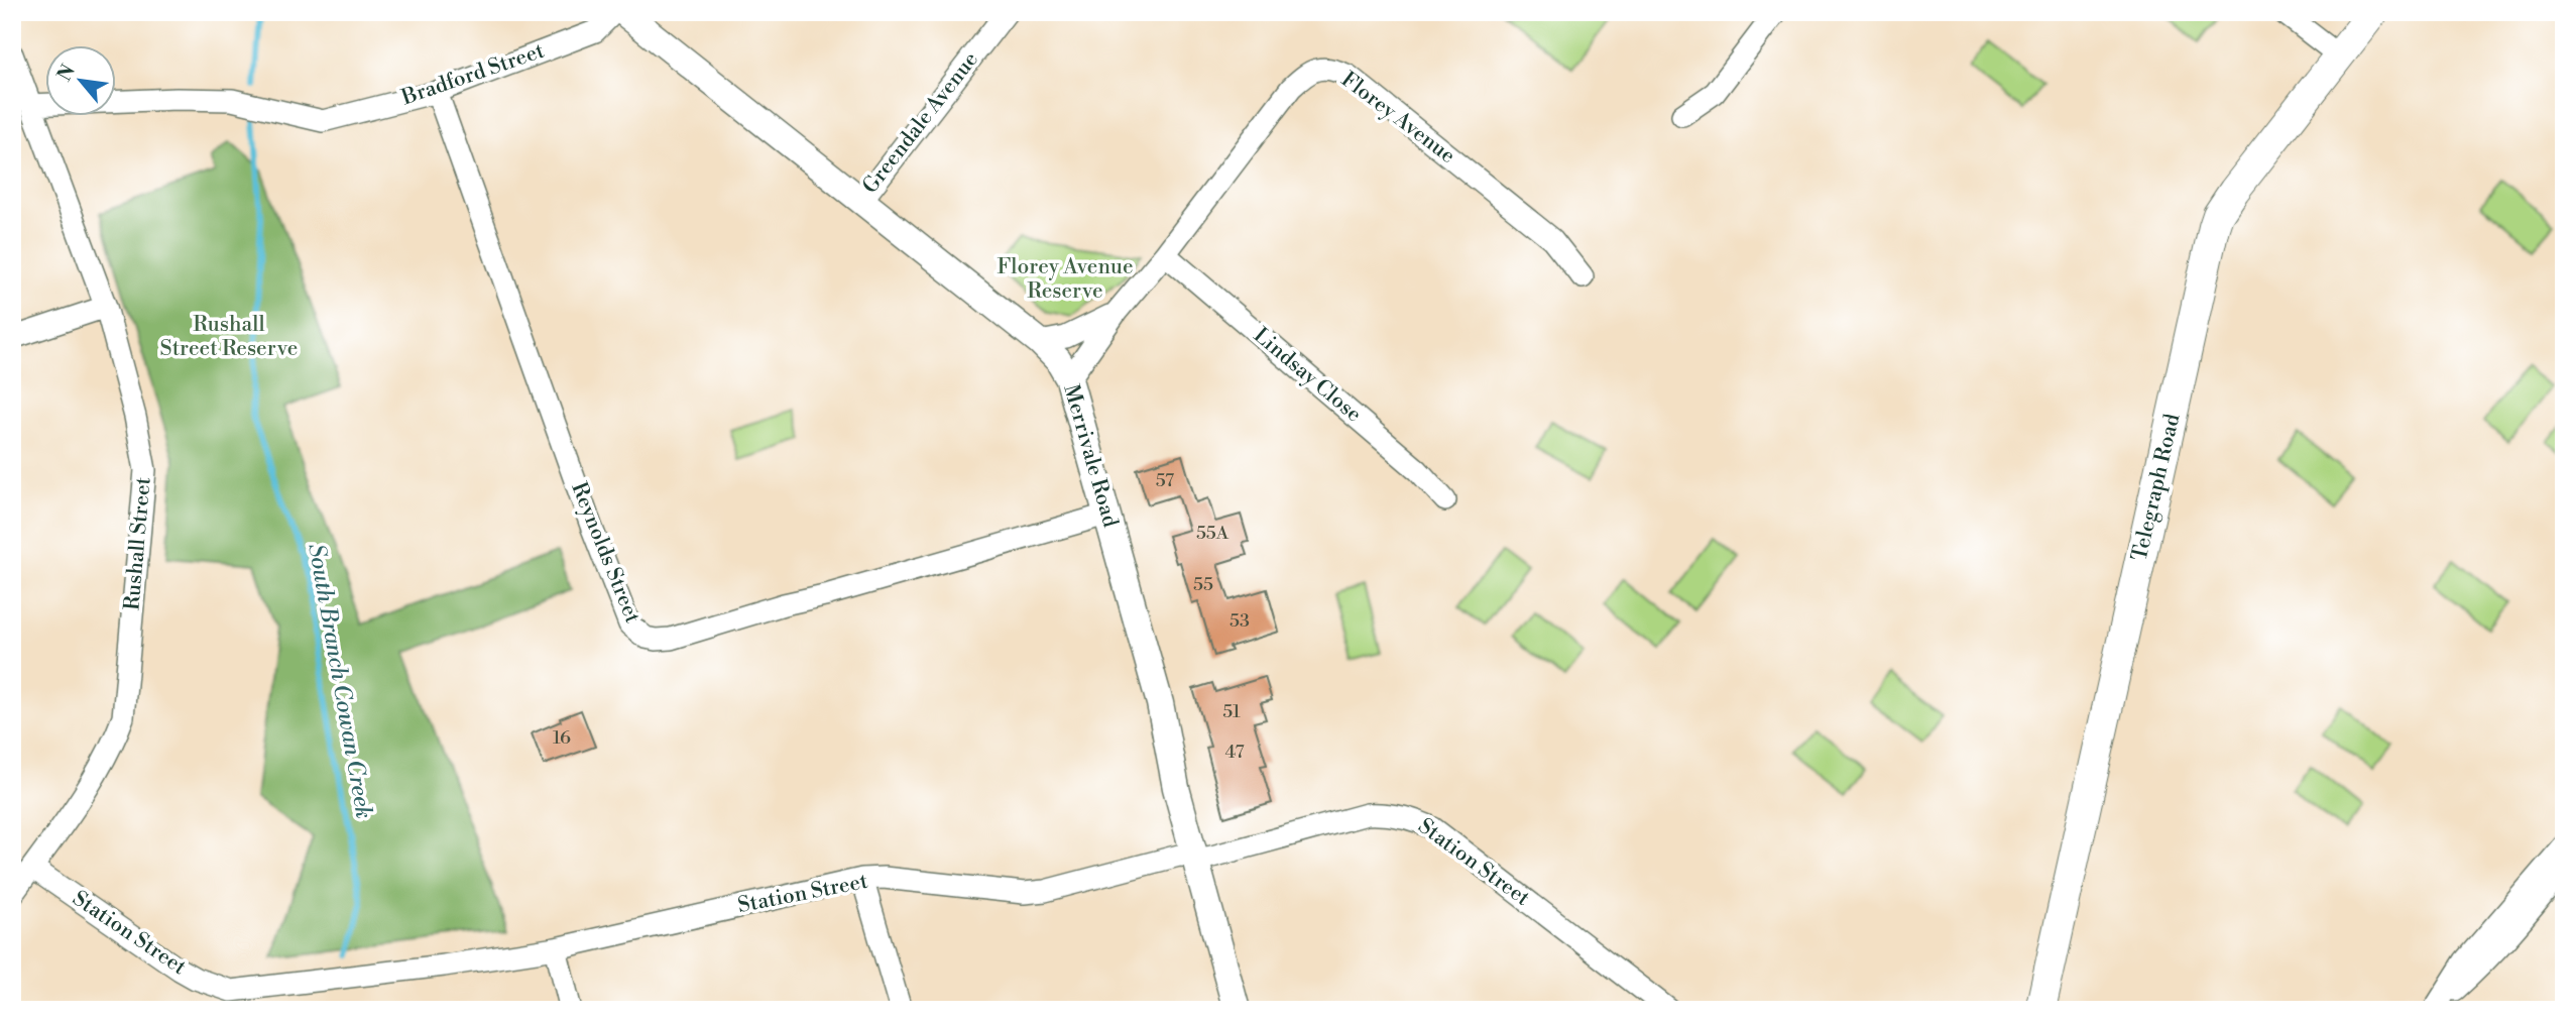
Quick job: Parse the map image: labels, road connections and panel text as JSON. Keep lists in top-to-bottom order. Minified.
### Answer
{"streets":{"main road":["Telegraph Road"],"street":["Bradford Street","Florey Avenue","Greendale Avenue","Lindsay Close","Merrivale Road","Rushall Street","Reynolds Street","Station Street"]},"crossings":[["Bradford Street","Rushall Street"],["Bradford Street","Reynolds Street"],["Florey Avenue","Lindsay Close"],["Florey Avenue","Merrivale Road"],["Greendale Avenue","Merrivale Road"],["Merrivale Road","Reynolds Street"],["Merrivale Road","Station Street"],["Rushall Street","Station Street"]],"water":["South Branch Cowan Creek"],"parks":["Florey Avenue Reserve","Rushall Street Reserve"],"house_numbers":["57","55A","55","53","51","16","47"],"north":"top left"}
